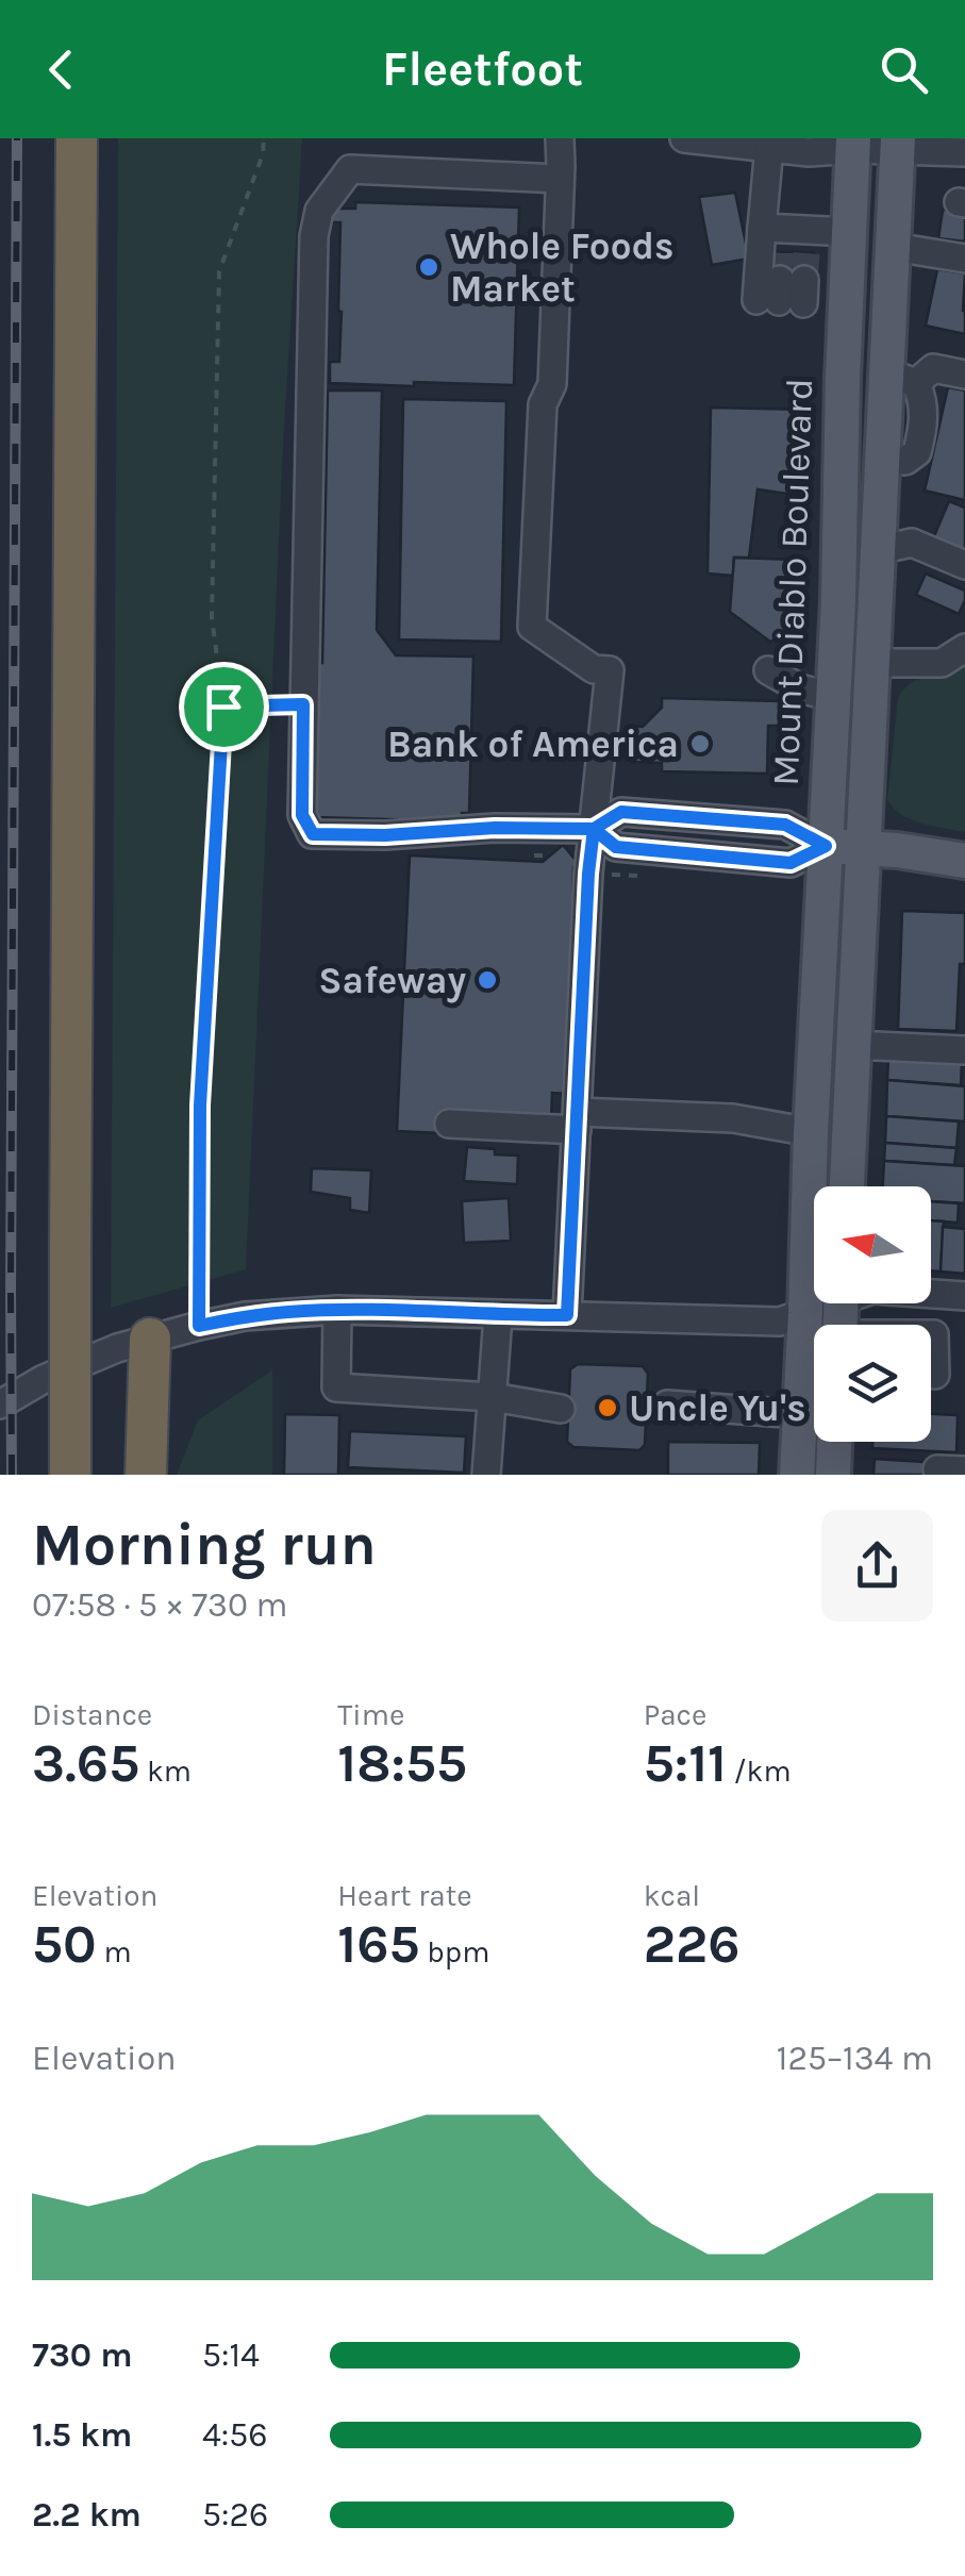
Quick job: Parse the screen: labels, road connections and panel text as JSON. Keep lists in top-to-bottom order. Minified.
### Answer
{"streets":{"main road":["Mount Diablo Boulevard"]},"places":["Whole Foods Market","Bank of America","Safeway","Uncle Yu's"],"north":"left","page":{"header":"Fleetfoot","heading":["Morning run","07:58 · 5 × 730 m"],"stats":[["Distance","3.65 km"],["Time","18:55"],["Pace","5:11 /km"],["Elevation","50 m"],["Heart rate","165 bpm"],["kcal","226"]],"chart":["Elevation","125–134 m"],"list":[{"name":"730 m","note":"5:14"},{"name":"1.5 km","note":"4:56"},{"name":"2.2 km","note":"5:26"}]}}
